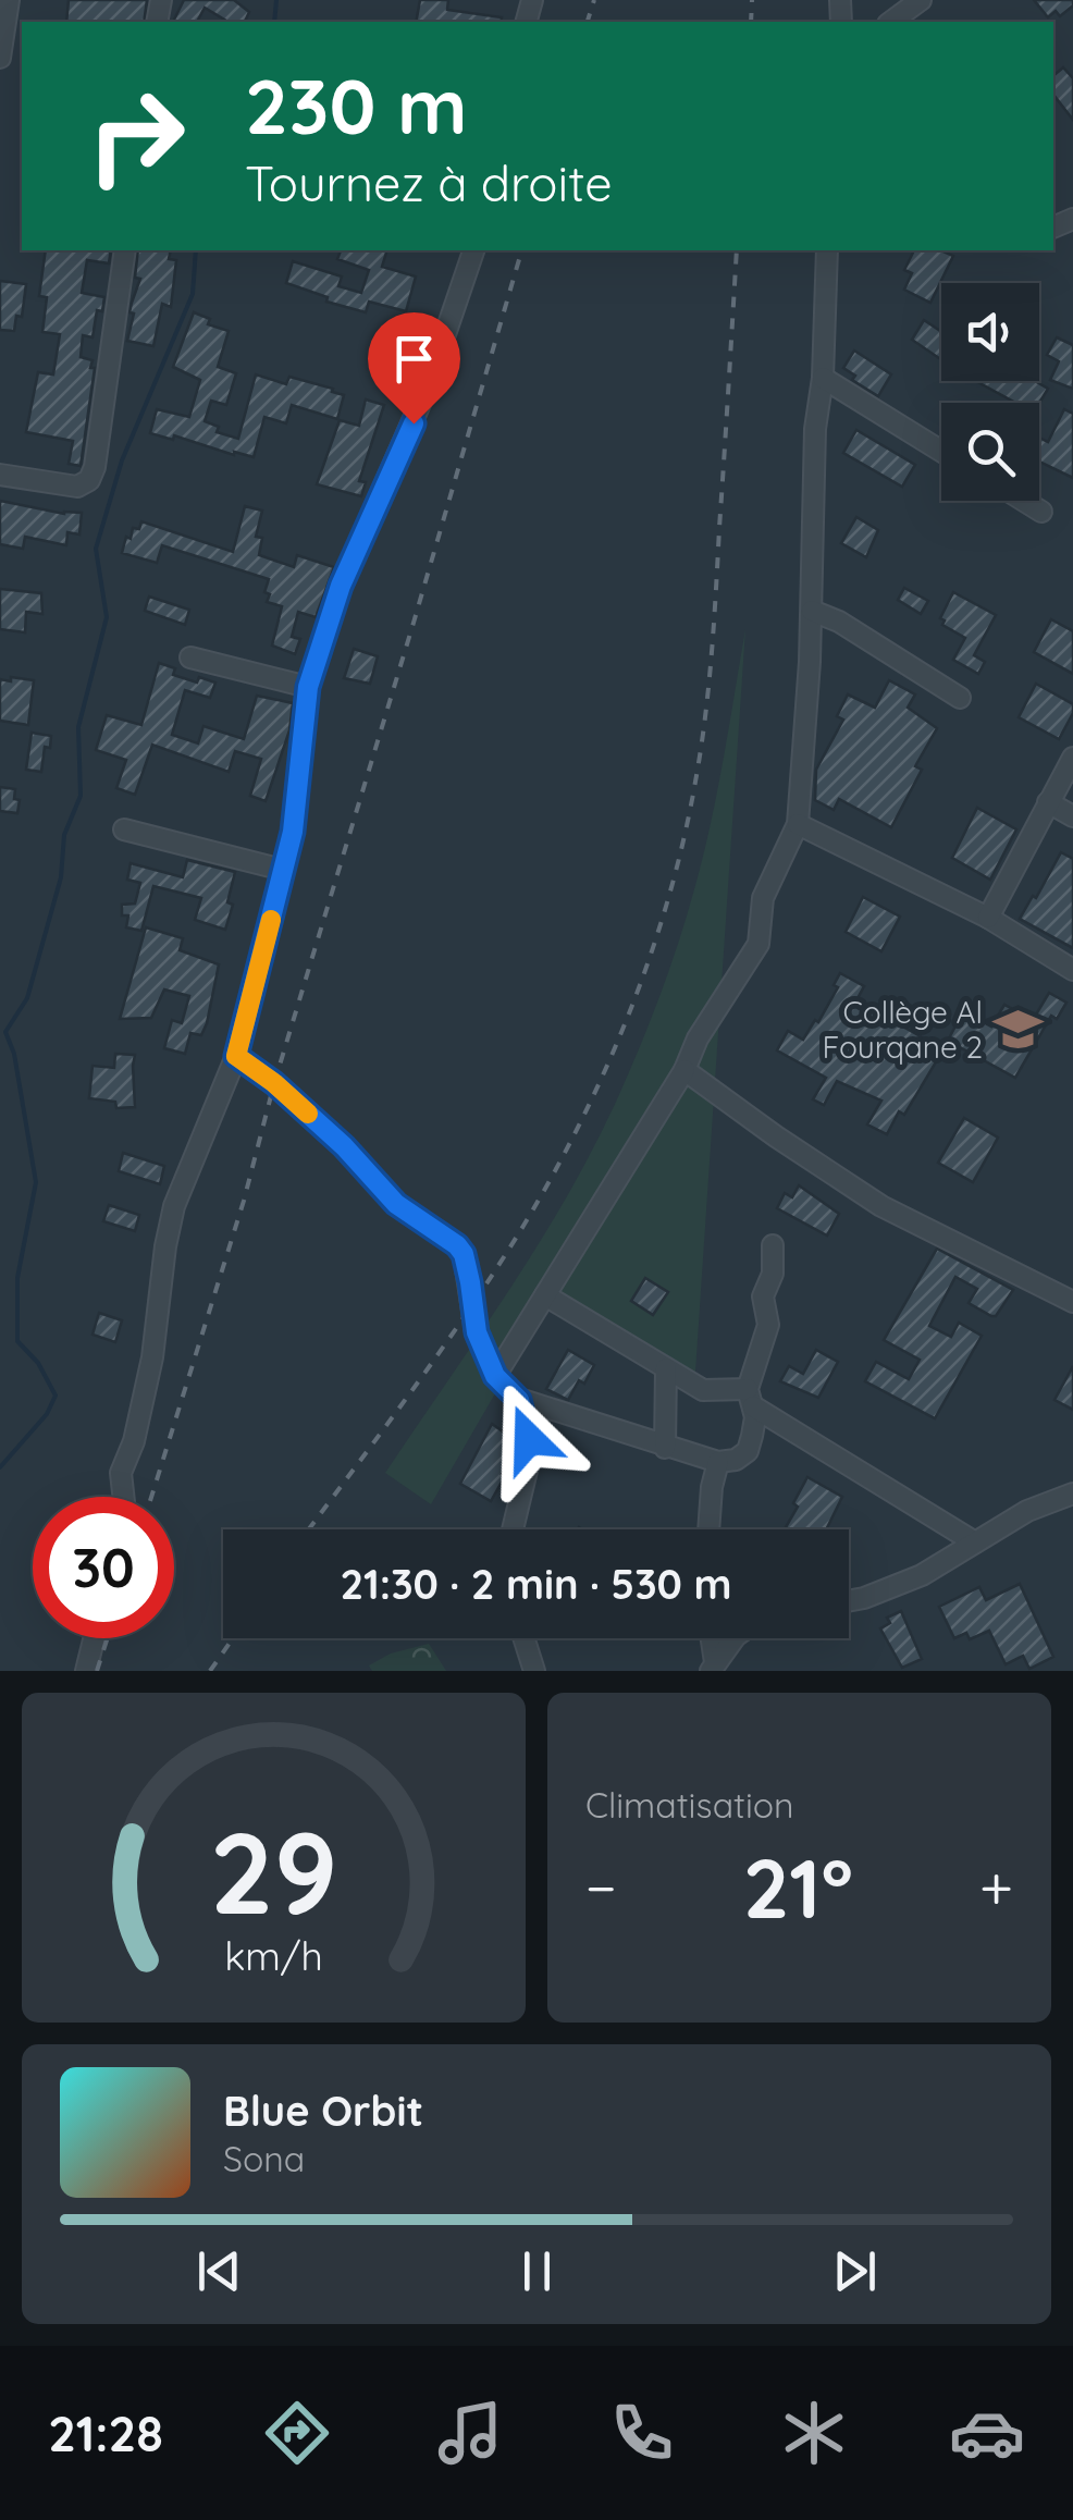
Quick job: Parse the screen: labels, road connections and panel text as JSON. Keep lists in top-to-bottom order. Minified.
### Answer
{"places":{"school or university":["Collège Al Fourqane 2"]},"page":{"turn":["230 m","Tournez à droite"],"limit":"30","trip":"21:30 · 2 min · 530 m","tile":"Climatisation","heat":["−","21°","+"],"song":["Blue Orbit","Sona"],"tabs":"21:28","gauge":["29","km/h"]}}
